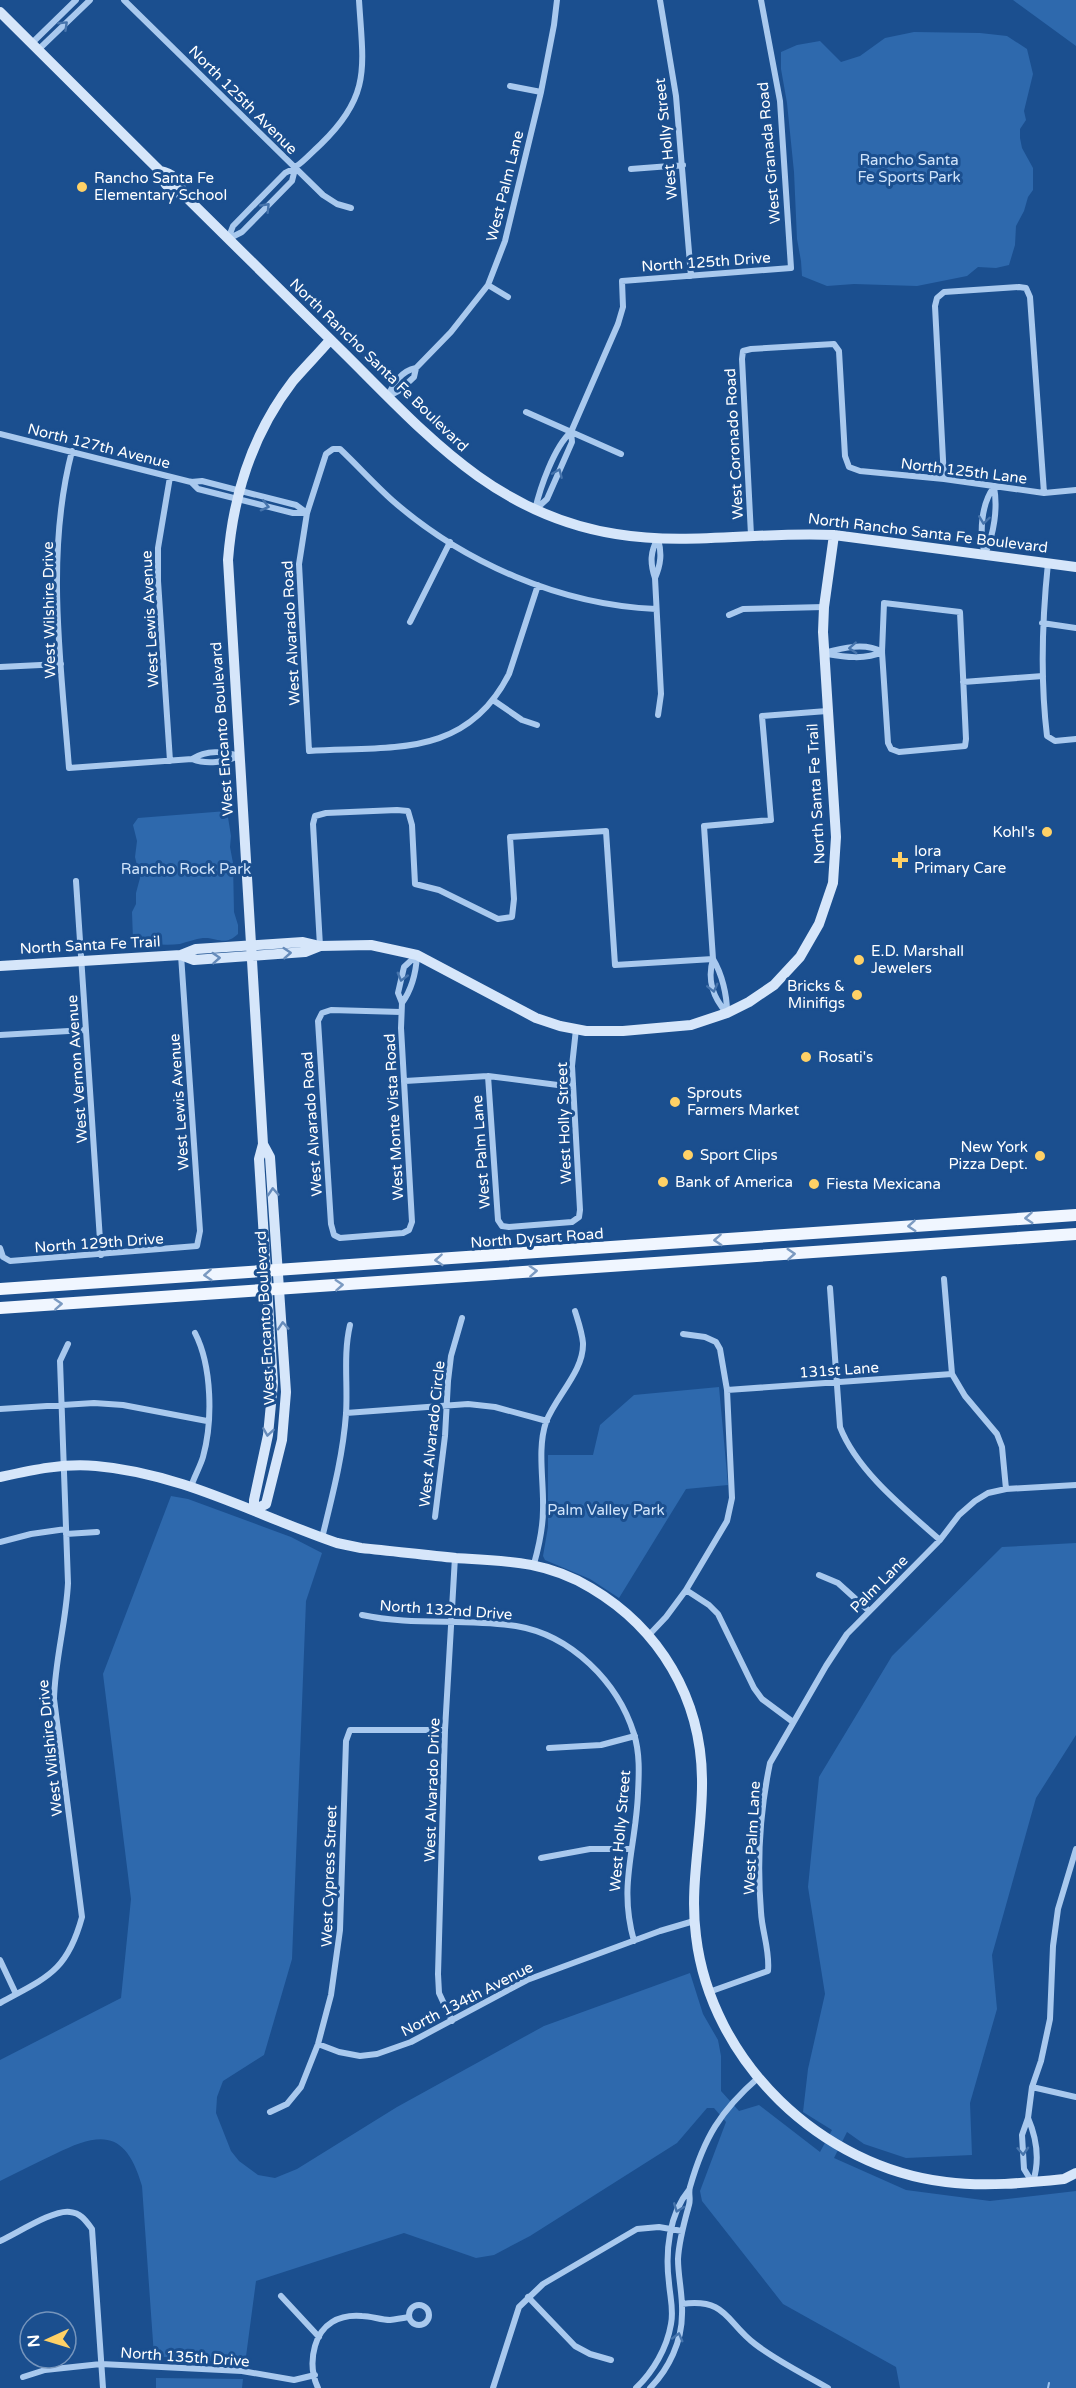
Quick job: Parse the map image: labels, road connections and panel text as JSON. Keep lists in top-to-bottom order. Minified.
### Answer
{"streets":{"main road":["North Dysart Road"],"street":["North 125th Avenue","West Holly Street","West Granada Road","West Palm Lane","North 125th Drive","North Rancho Santa Fe Boulevard","West Coronado Road","North 127th Avenue","North 125th Lane","West Wilshire Drive","West Lewis Avenue","West Alvarado Road","West Encanto Boulevard","North Santa Fe Trail","West Vernon Avenue","West Monte Vista Road","North 129th Drive","131st Lane","West Alvarado Circle","Palm Lane","North 132nd Drive","West Alvarado Drive","West Cypress Street","North 134th Avenue","North 135th Drive"]},"crossings":[["West Holly Street","West Palm Lane"],["West Holly Street","North 125th Drive"],["West Holly Street","North Santa Fe Trail"],["West Holly Street","North 132nd Drive"],["West Holly Street","North 134th Avenue"],["West Granada Road","North 125th Drive"],["West Palm Lane","North Rancho Santa Fe Boulevard"],["West Palm Lane","Palm Lane"],["North Rancho Santa Fe Boulevard","West Coronado Road"],["North Rancho Santa Fe Boulevard","West Encanto Boulevard"],["North Rancho Santa Fe Boulevard","North Santa Fe Trail"],["West Coronado Road","North 125th Lane"],["North 127th Avenue","West Wilshire Drive"],["North 127th Avenue","West Lewis Avenue"],["North 127th Avenue","West Alvarado Road"],["North 127th Avenue","West Encanto Boulevard"],["West Wilshire Drive","West Lewis Avenue"],["West Lewis Avenue","North Santa Fe Trail"],["West Lewis Avenue","North 129th Drive"],["West Alvarado Road","West Monte Vista Road"],["West Encanto Boulevard","North Santa Fe Trail"],["West Encanto Boulevard","North Dysart Road"],["North Santa Fe Trail","West Vernon Avenue"],["North Santa Fe Trail","West Monte Vista Road"],["West Vernon Avenue","North 129th Drive"],["North 132nd Drive","West Alvarado Drive"],["West Alvarado Drive","West Cypress Street"],["West Alvarado Drive","North 134th Avenue"],["West Cypress Street","North 134th Avenue"]],"parks":["Rancho Santa Fe Sports Park","Rancho Rock Park","Palm Valley Park"],"places":{"other":["Rancho Santa Fe Elementary School","Kohl's","E.D. Marshall Jewelers","Bricks & Minifigs","Rosati's","Sprouts Farmers Market","Sport Clips","New York Pizza Dept.","Bank of America","Fiesta Mexicana"],"health":["Iora Primary Care"]},"north":"left"}
